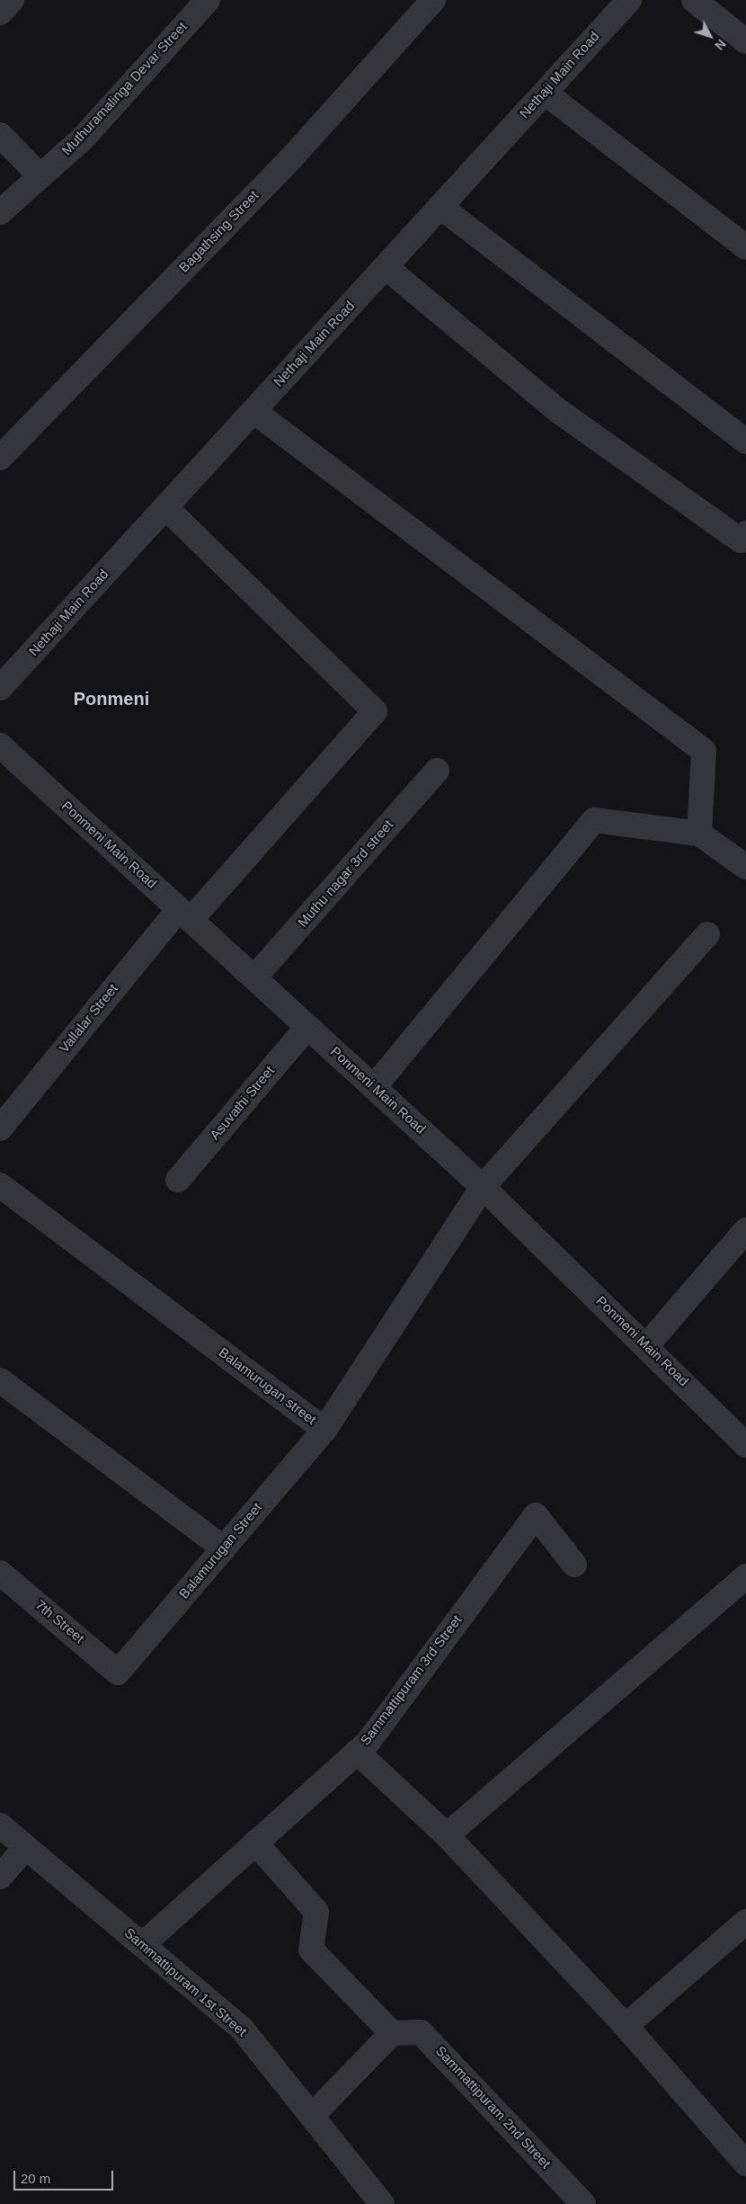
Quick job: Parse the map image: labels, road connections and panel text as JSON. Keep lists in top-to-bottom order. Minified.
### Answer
{"streets":{"street":["Nethaji Main Road","Muthuramalinga Devar Street","Bagathsing Street","Ponmeni Main Road","Muthu nagar 3rd street","Vallalar Street","Asuvathi Street","Balamurugan street","Balamurugan Street","7th Street","Sammattipuram 3rd Street","Sammattipuram 1st Street","Sammattipuram 2nd Street"]},"crossings":[["Nethaji Main Road","Vallalar Street"],["Ponmeni Main Road","Muthu nagar 3rd street"],["Ponmeni Main Road","Vallalar Street"],["Ponmeni Main Road","Asuvathi Street"],["Ponmeni Main Road","Balamurugan street"],["Balamurugan street","Balamurugan Street"],["Balamurugan Street","7th Street"],["Sammattipuram 3rd Street","Sammattipuram 1st Street"]],"districts":["Ponmeni"],"scale_bar":"20 m","north":"bottom right"}
